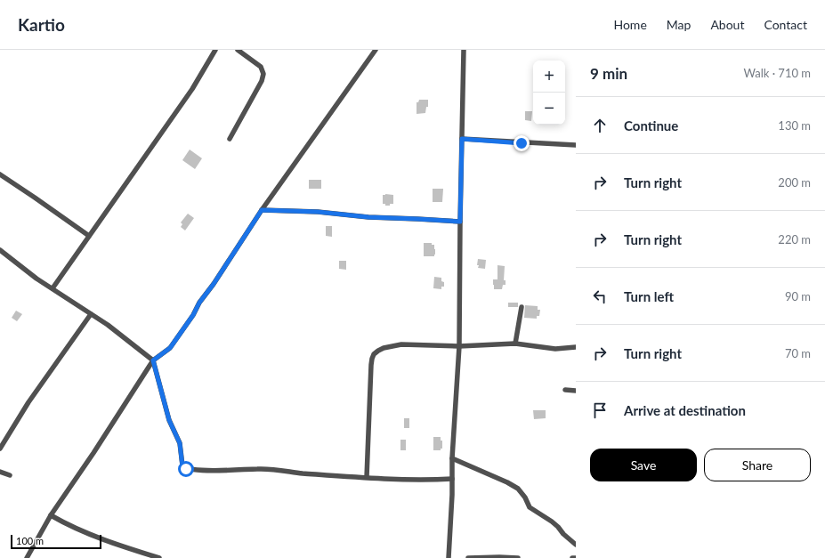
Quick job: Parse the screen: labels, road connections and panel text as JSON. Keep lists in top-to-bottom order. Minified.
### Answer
{"scale_bar":"100 m","page":{"header":"Kartio","nav":["Home","Map","About","Contact"],"heading":["9 min","Walk · 710 m"],"map_buttons":["+","−"],"list":[["Continue","130 m"],["Turn right","200 m"],["Turn right","220 m"],["Turn left","90 m"],["Turn right","70 m"],"Arrive at destination"],"buttons":["Save","Share"],"scale":"100 m"}}
